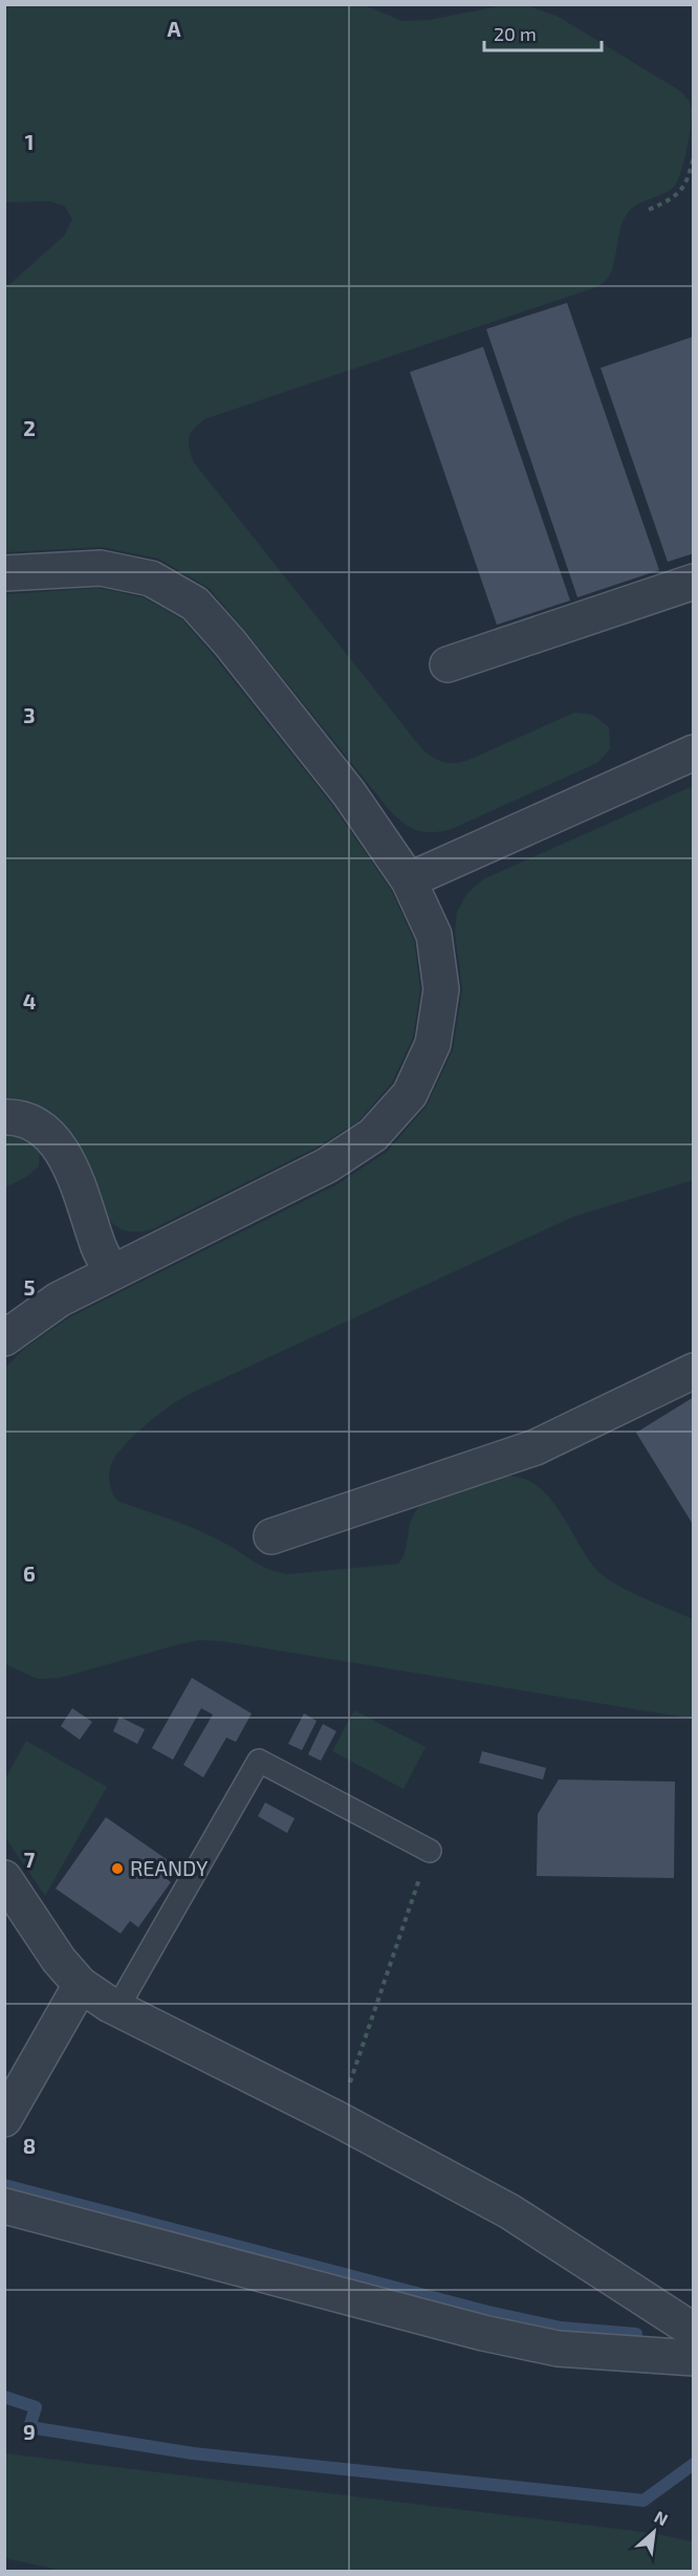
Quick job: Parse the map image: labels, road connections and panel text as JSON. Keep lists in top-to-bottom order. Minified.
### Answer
{"places":["REANDY"],"scale_bar":"20 m","north":"top right","grid":{"columns":["A"],"rows":["1","2","3","4","5","6","7","8","9"]}}
